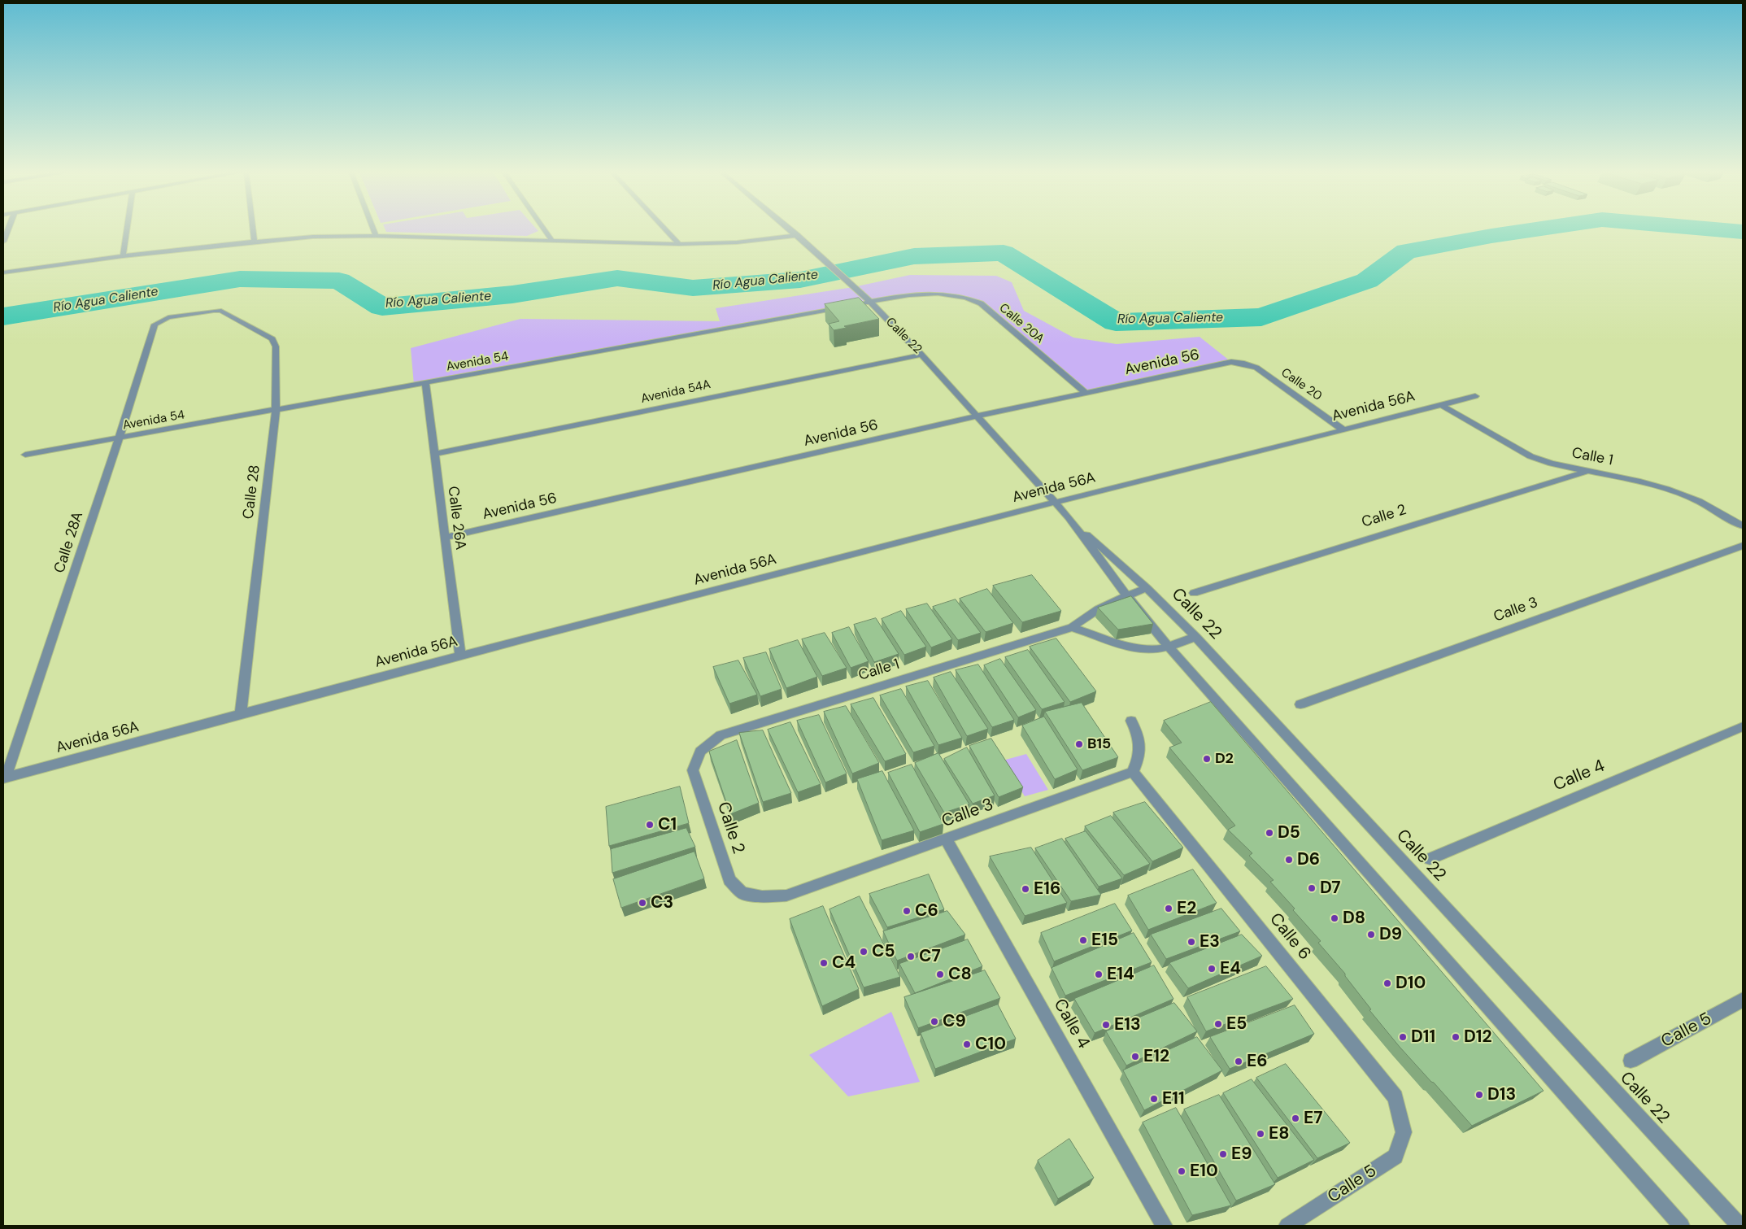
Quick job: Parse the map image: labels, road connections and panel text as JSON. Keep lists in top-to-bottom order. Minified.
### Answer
{"streets":{"street":["Calle 20A","Calle 22","Avenida 54","Avenida 56","Calle 20","Avenida 54A","Avenida 56A","Calle 1","Calle 28","Calle 2","Calle 26A","Calle 28A","Calle 3","Calle 4","Calle 6","Calle 5"]},"crossings":[["Calle 20A","Avenida 54"],["Calle 20A","Avenida 56"],["Calle 22","Avenida 54"],["Calle 22","Avenida 56"],["Calle 22","Avenida 54A"],["Calle 22","Avenida 56A"],["Avenida 54","Calle 28"],["Avenida 54","Calle 26A"],["Avenida 54","Calle 28A"],["Avenida 56","Calle 20"],["Avenida 56","Calle 26A"],["Calle 20","Avenida 56A"],["Avenida 54A","Calle 26A"],["Avenida 56A","Calle 1"],["Avenida 56A","Calle 28"],["Avenida 56A","Calle 26A"],["Avenida 56A","Calle 28A"],["Calle 1","Calle 2"],["Calle 28","Calle 28A"],["Calle 2","Calle 3"],["Calle 3","Calle 4"],["Calle 3","Calle 6"],["Calle 6","Calle 5"]],"water":["Río Agua Caliente"],"places":["B15","D2","C1","D5","D6","D7","E16","C3","E2","C6","D8","D9","E15","E3","C5","C7","C4","E4","C8","E14","D10","C9","E5","E13","D11","D12","C10","E12","E6","D13","E11","E7","E8","E9","E10"]}
